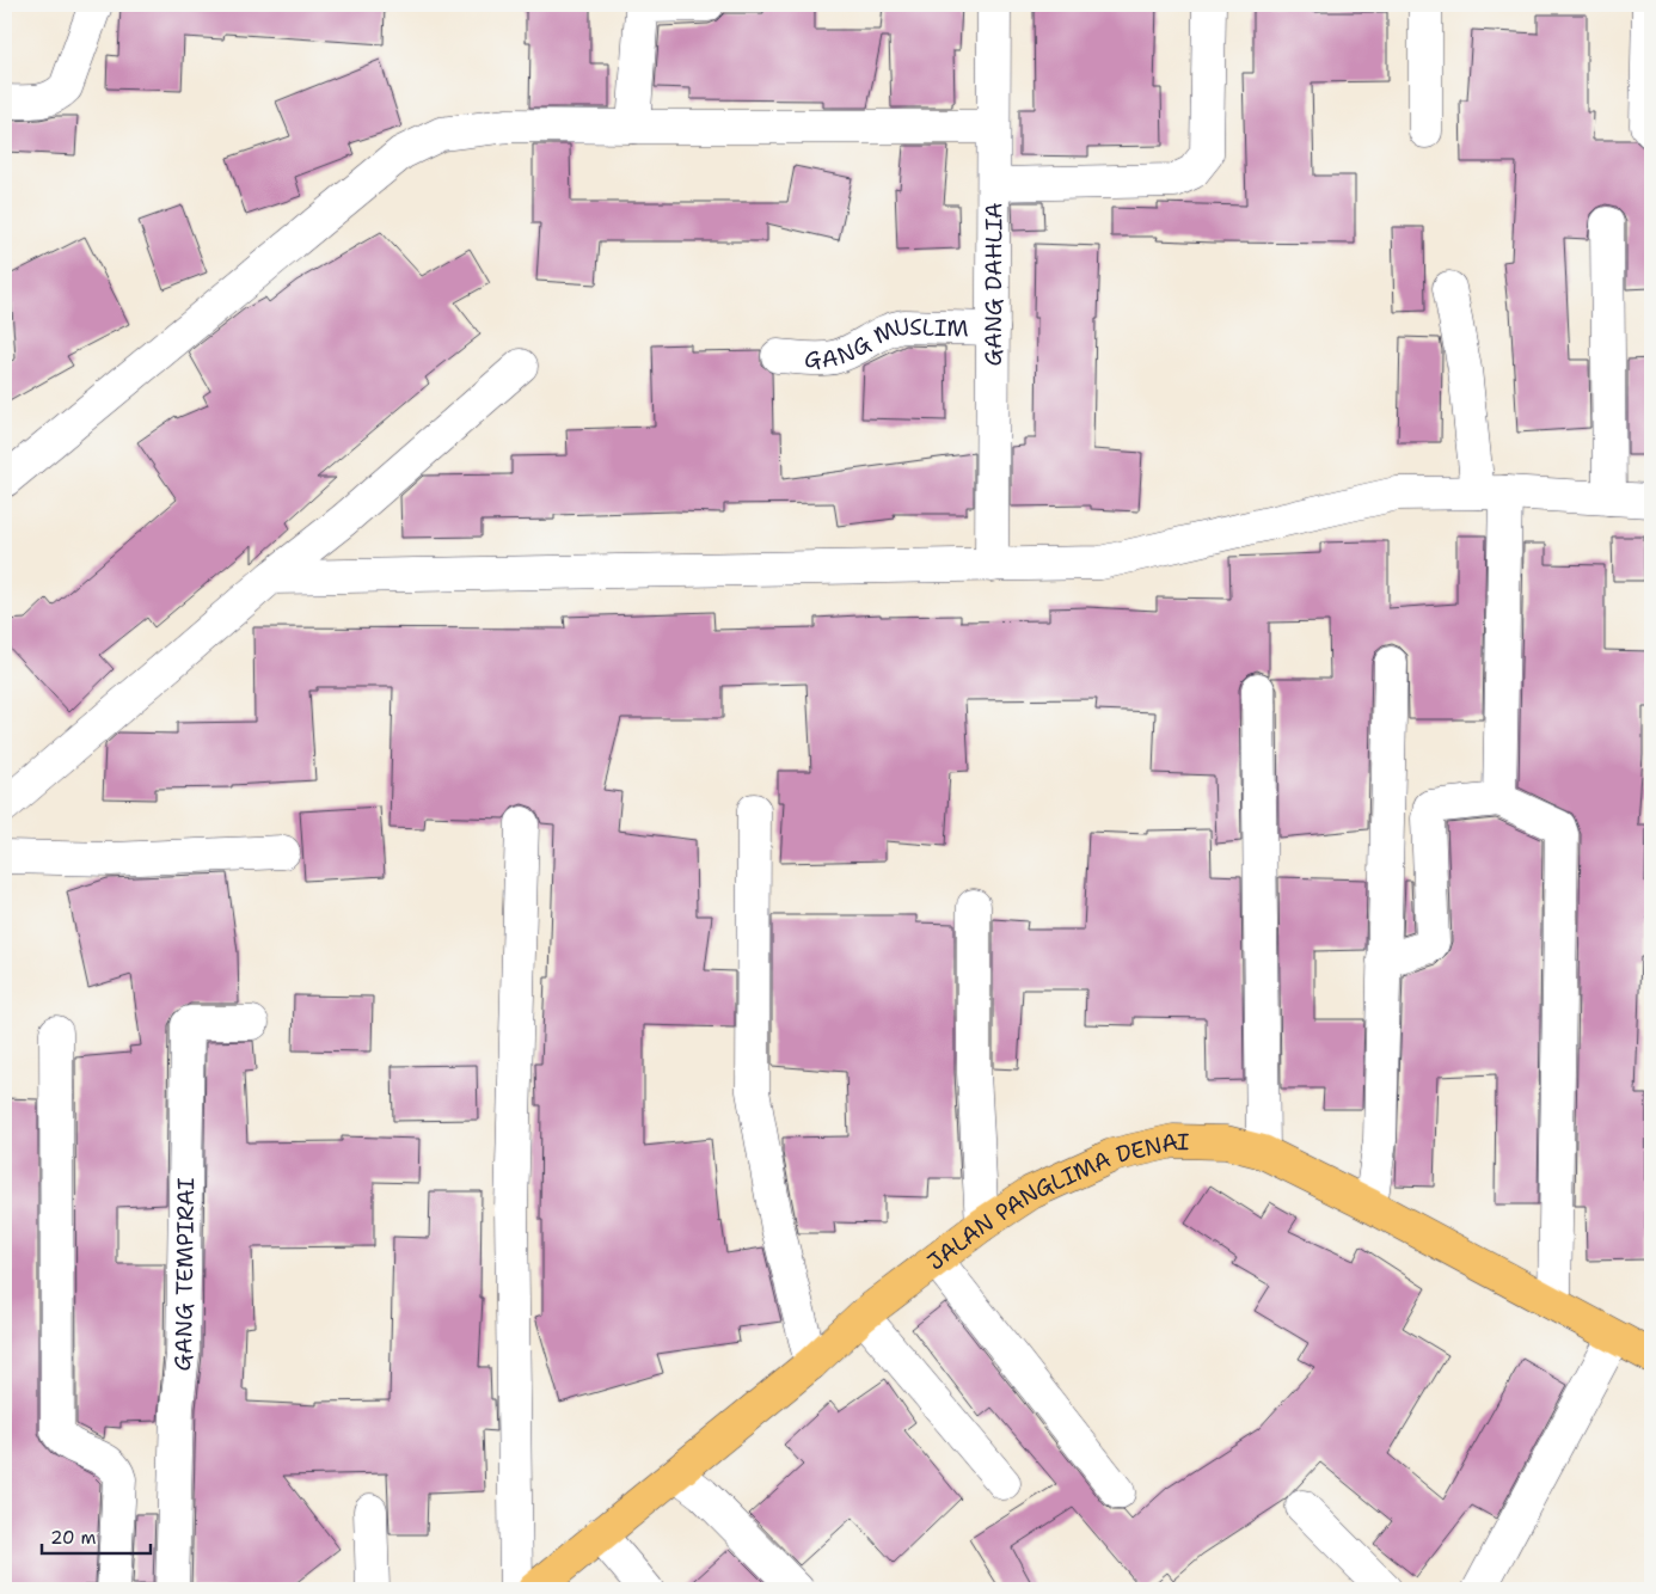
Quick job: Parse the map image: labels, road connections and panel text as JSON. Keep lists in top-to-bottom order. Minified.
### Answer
{"streets":{"main road":["JALAN PANGLIMA DENAI"],"street":["GANG DAHLIA","GANG MUSLIM","GANG TEMPIRAI"]},"crossings":[["GANG DAHLIA","GANG MUSLIM"]],"scale_bar":"20 m"}
